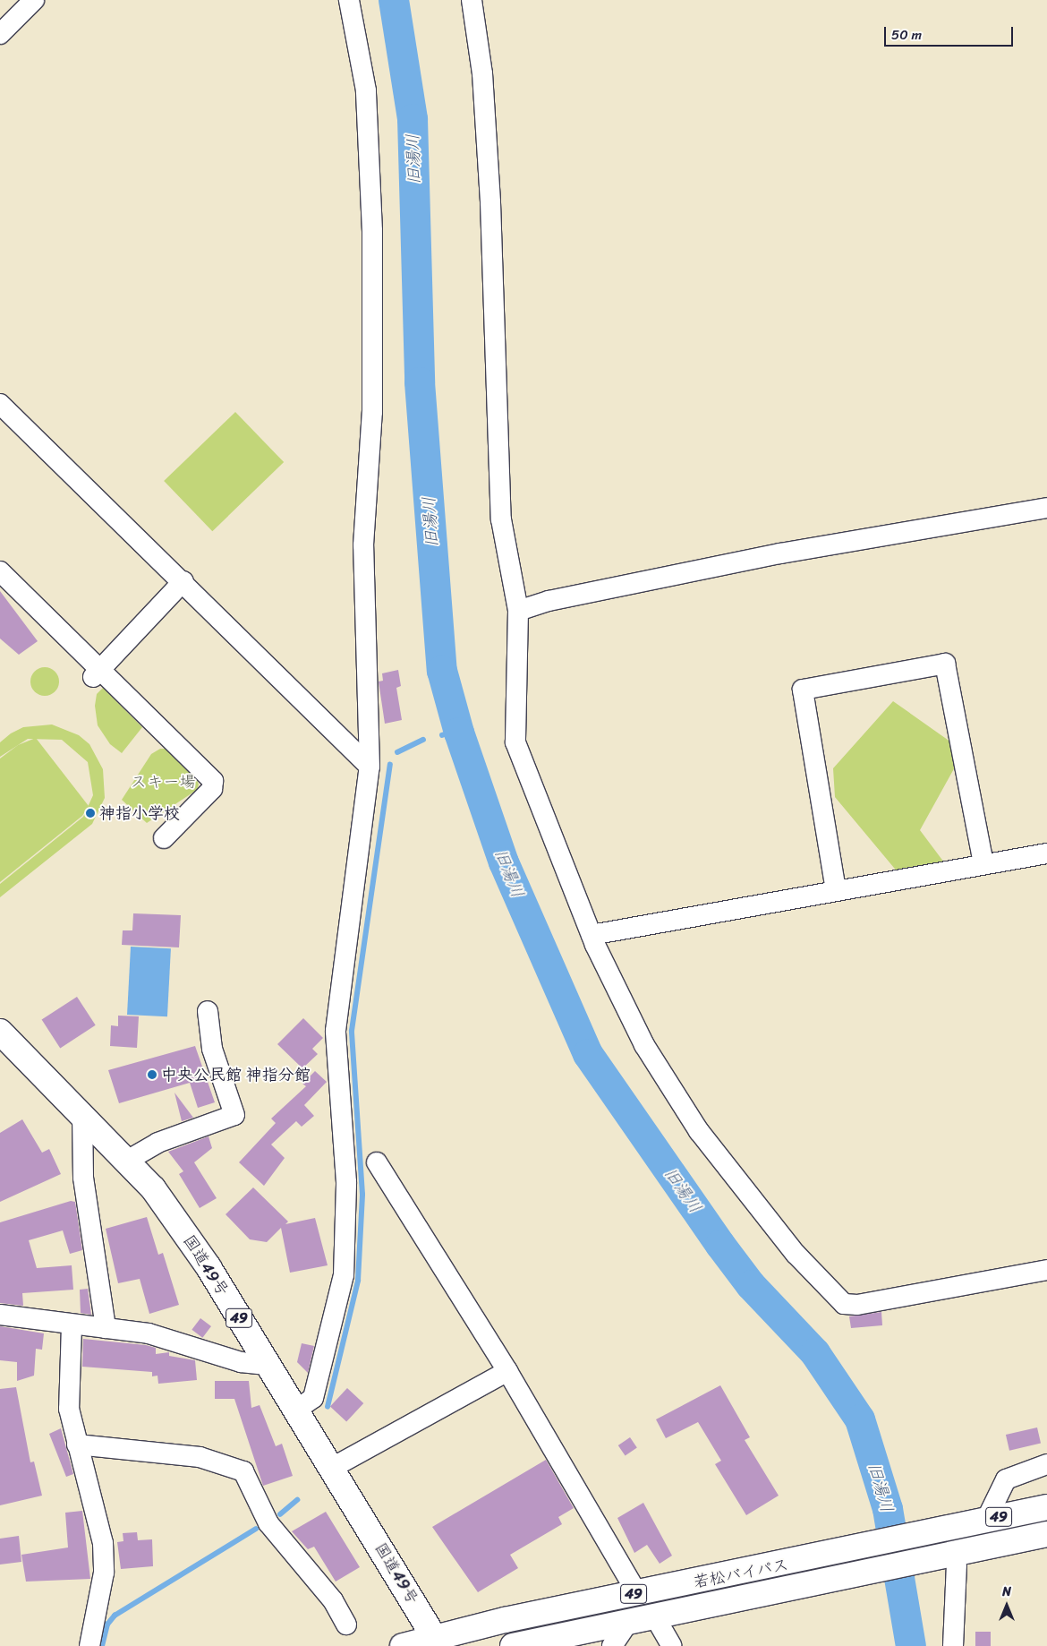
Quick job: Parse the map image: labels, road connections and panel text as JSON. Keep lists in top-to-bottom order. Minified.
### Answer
{"streets":{"highway":["国道49号","49","若松バイパス"]},"crossings":[["国道49号","若松バイパス"]],"water":["旧湯川"],"parks":["スキー場"],"places":["神指小学校","中央公民館 神指分館"],"scale_bar":"50 m","north":"top"}
